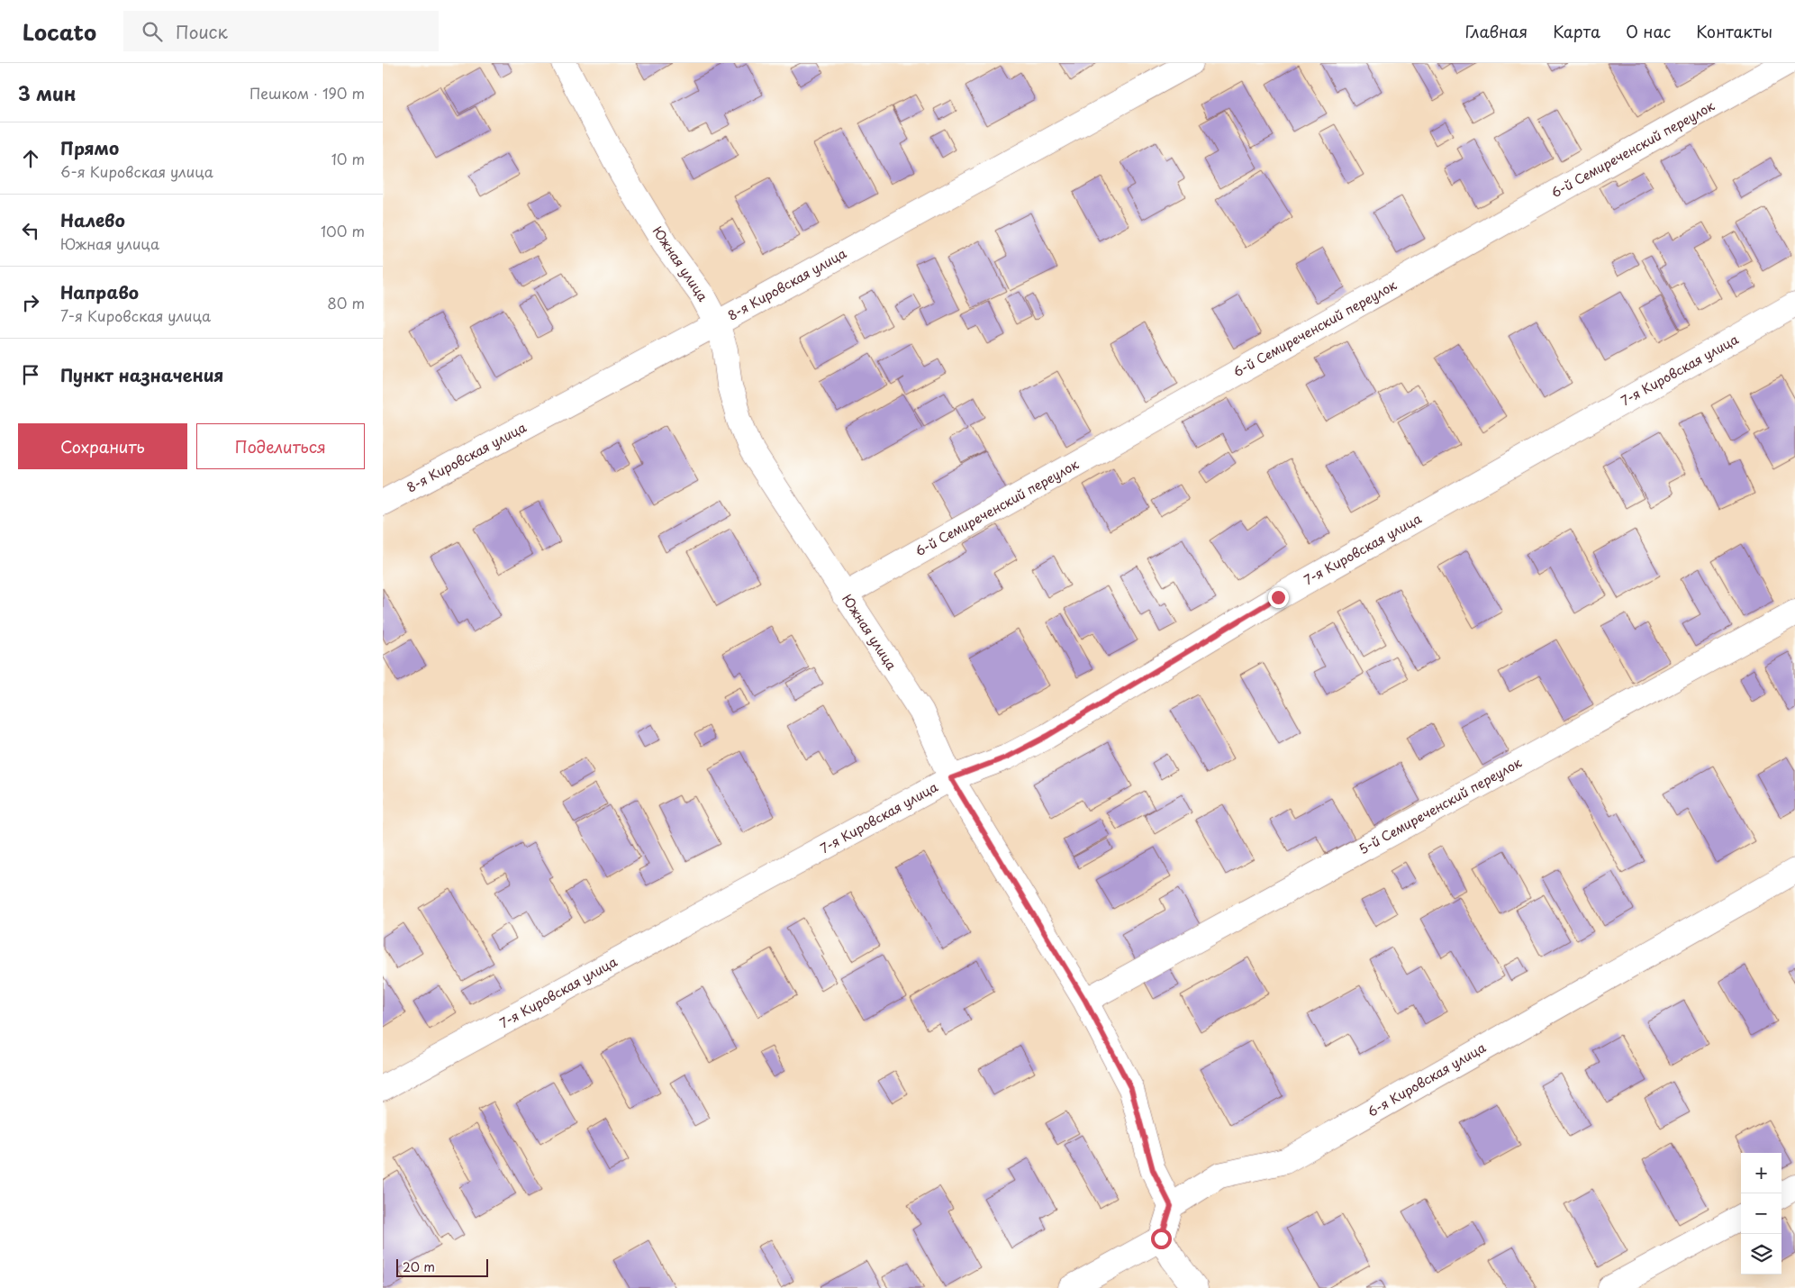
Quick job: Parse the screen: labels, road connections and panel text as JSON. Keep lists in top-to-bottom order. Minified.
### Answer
{"streets":{"street":["6-й Семиреченский переулок","Южная улица","8-я Кировская улица","7-я Кировская улица","5-й Семиреченский переулок","6-я Кировская улица"]},"crossings":[["6-й Семиреченский переулок","Южная улица"],["Южная улица","8-я Кировская улица"],["Южная улица","7-я Кировская улица"],["Южная улица","5-й Семиреченский переулок"],["Южная улица","6-я Кировская улица"]],"scale_bar":"20 m","page":{"header":"Locato","search":"Поиск","nav":["Главная","Карта","О нас","Контакты"],"heading":["3 мин","Пешком · 190 m"],"list":[["Прямо","6-я Кировская улица","10 m"],["Налево","Южная улица","100 m"],["Направо","7-я Кировская улица","80 m"],"Пункт назначения"],"buttons":["Сохранить","Поделиться"],"map_buttons":["+","−"],"scale":"20 m"}}
